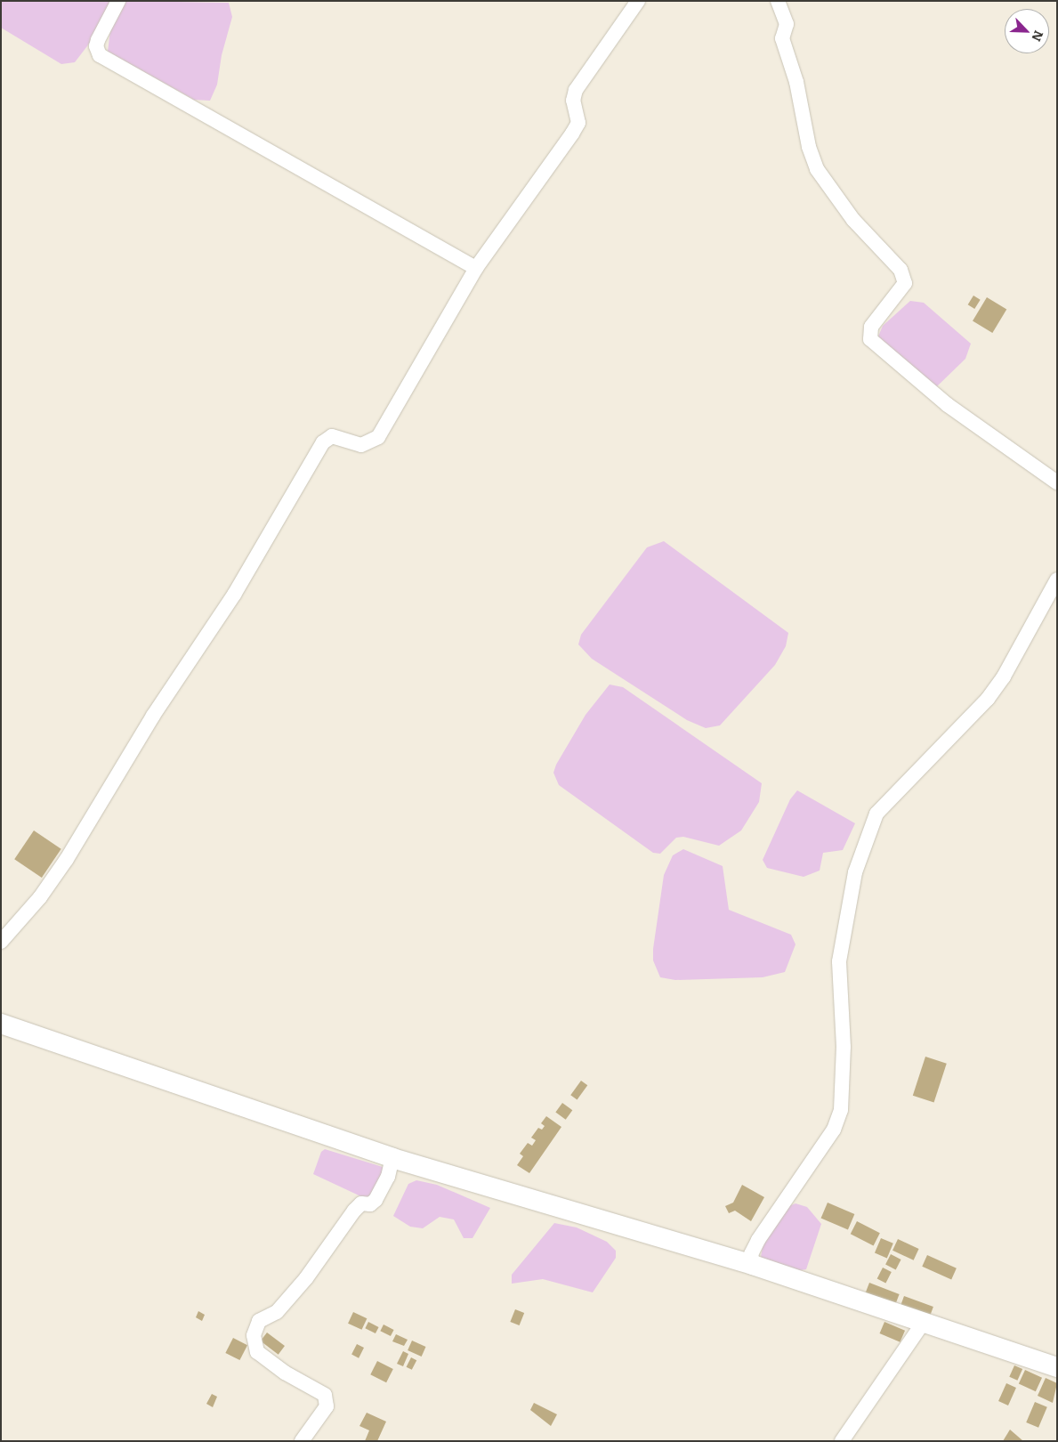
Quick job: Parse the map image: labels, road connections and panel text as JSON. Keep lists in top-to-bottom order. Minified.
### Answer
{"north":"bottom right"}
